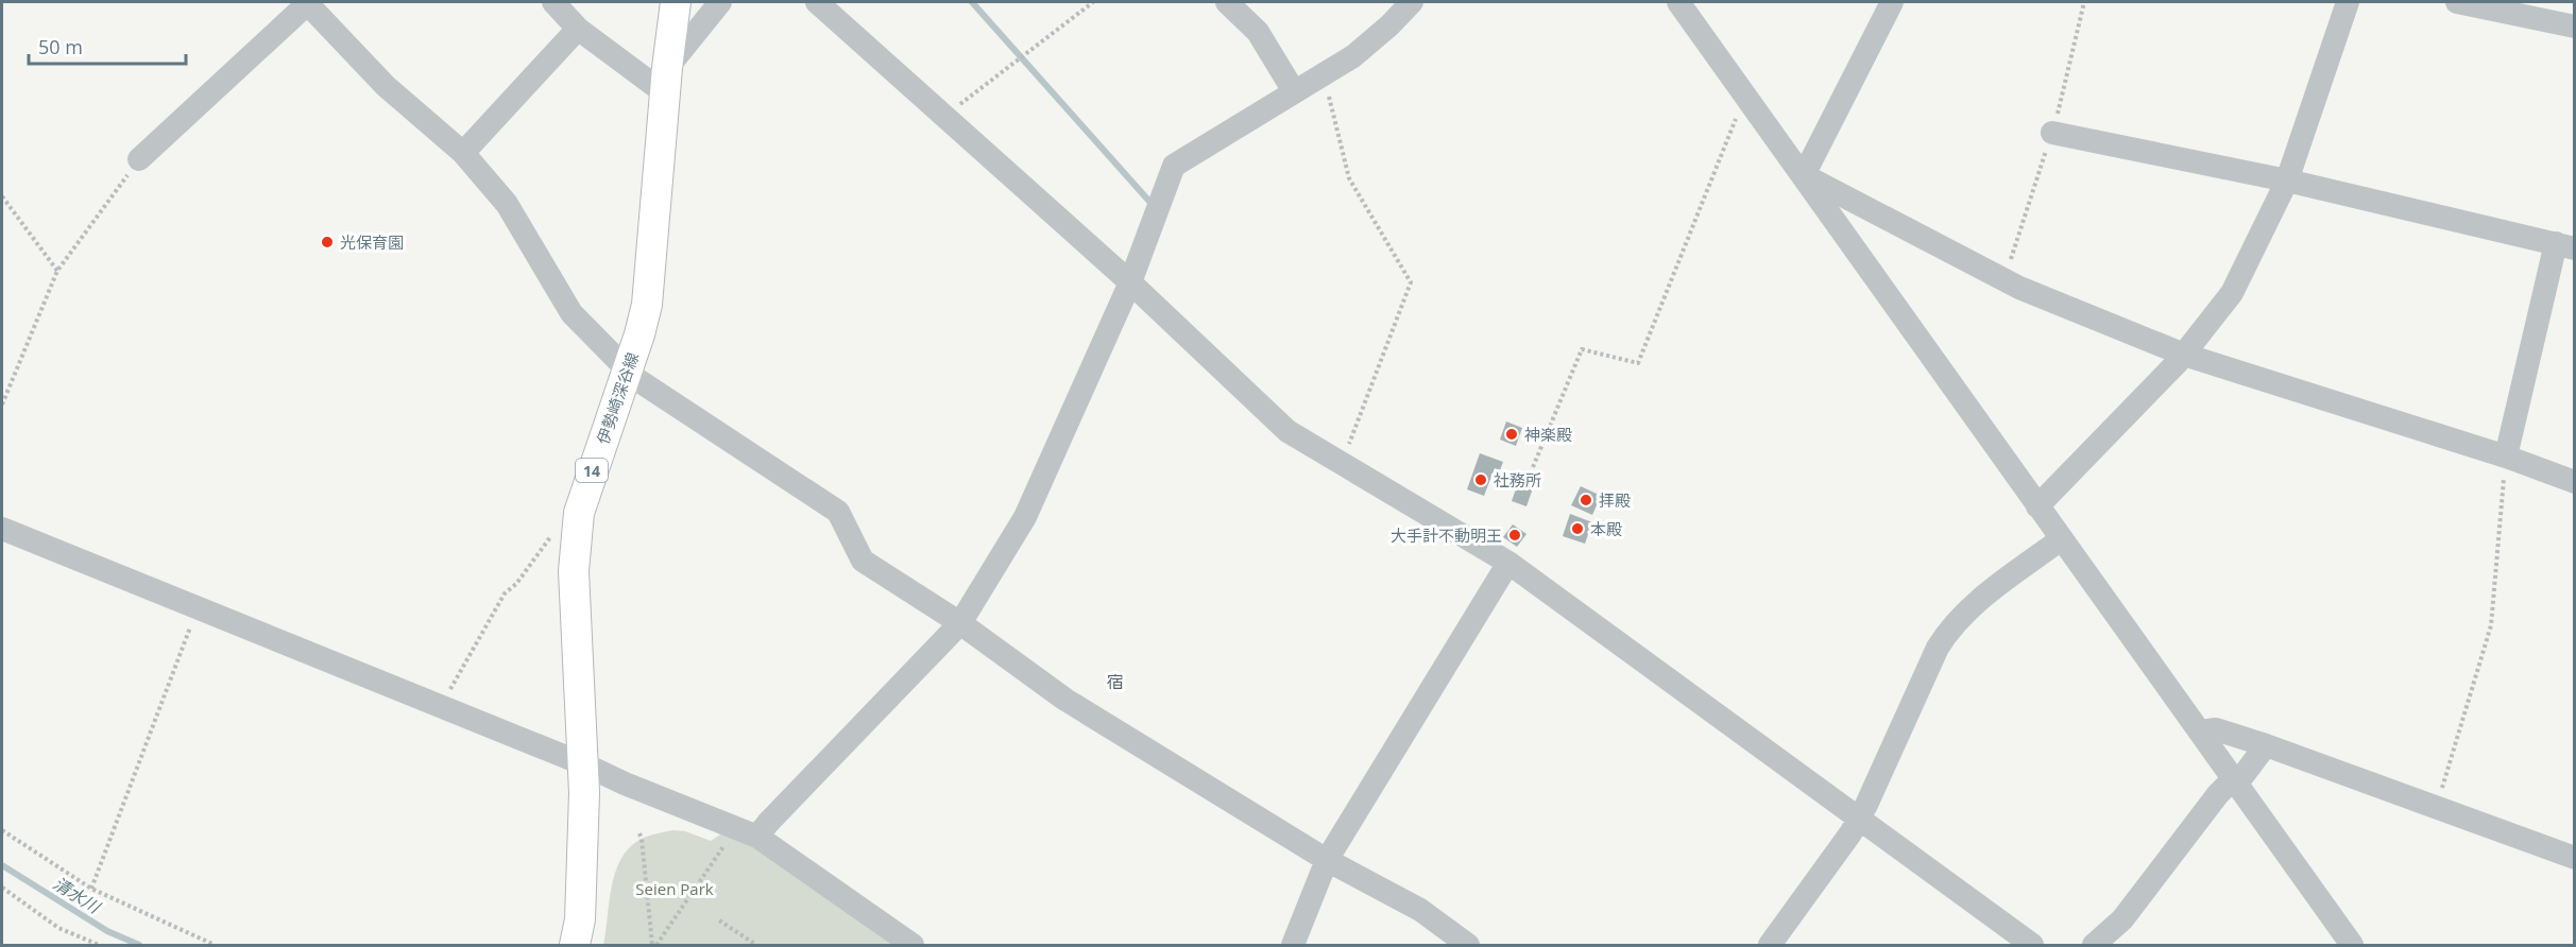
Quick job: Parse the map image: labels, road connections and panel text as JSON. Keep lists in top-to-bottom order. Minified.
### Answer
{"streets":{"main road":["伊勢崎深谷線","14"]},"districts":["宿"],"water":["清水川"],"parks":["Seien Park"],"places":["光保育園","神楽殿","社務所","拝殿","本殿","大手計不動明王"],"scale_bar":"50 m"}
